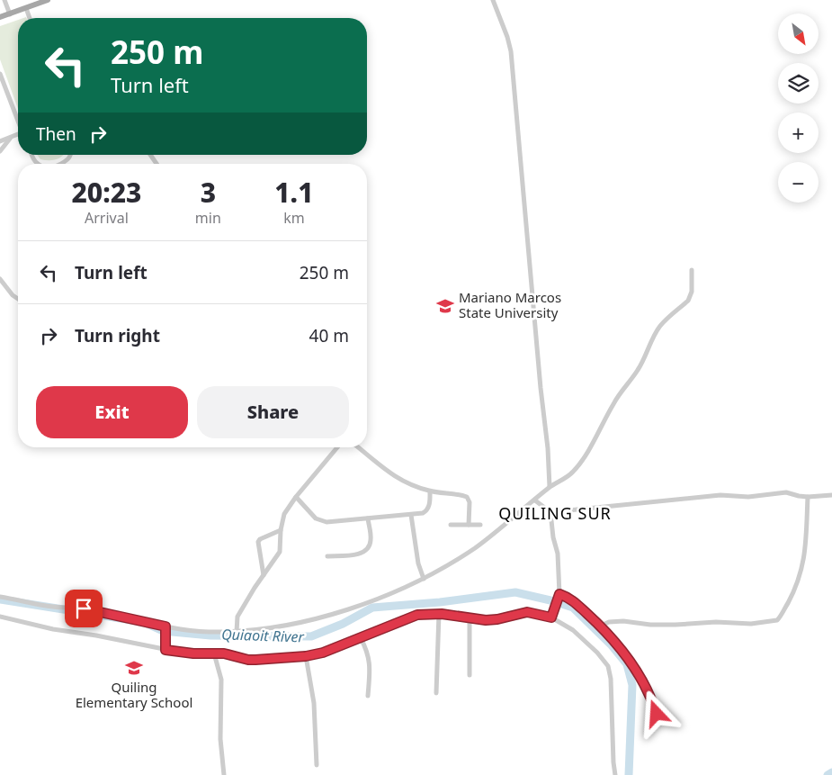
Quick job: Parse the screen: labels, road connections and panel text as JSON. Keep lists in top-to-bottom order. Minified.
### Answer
{"districts":["QUILING SUR"],"water":["Quiaoit River"],"places":{"school or university":["Mariano Marcos State University","Quiling Elementary School"]},"north":"bottom right","page":{"map_buttons":["+","−"],"turn":["250 m","Turn left"],"then":"Then","eta":["20:23","Arrival","3","min","1.1","km"],"list":[{"name":"Turn left","value":"250 m"},{"name":"Turn right","value":"40 m"}],"buttons":["Exit","Share"]}}
